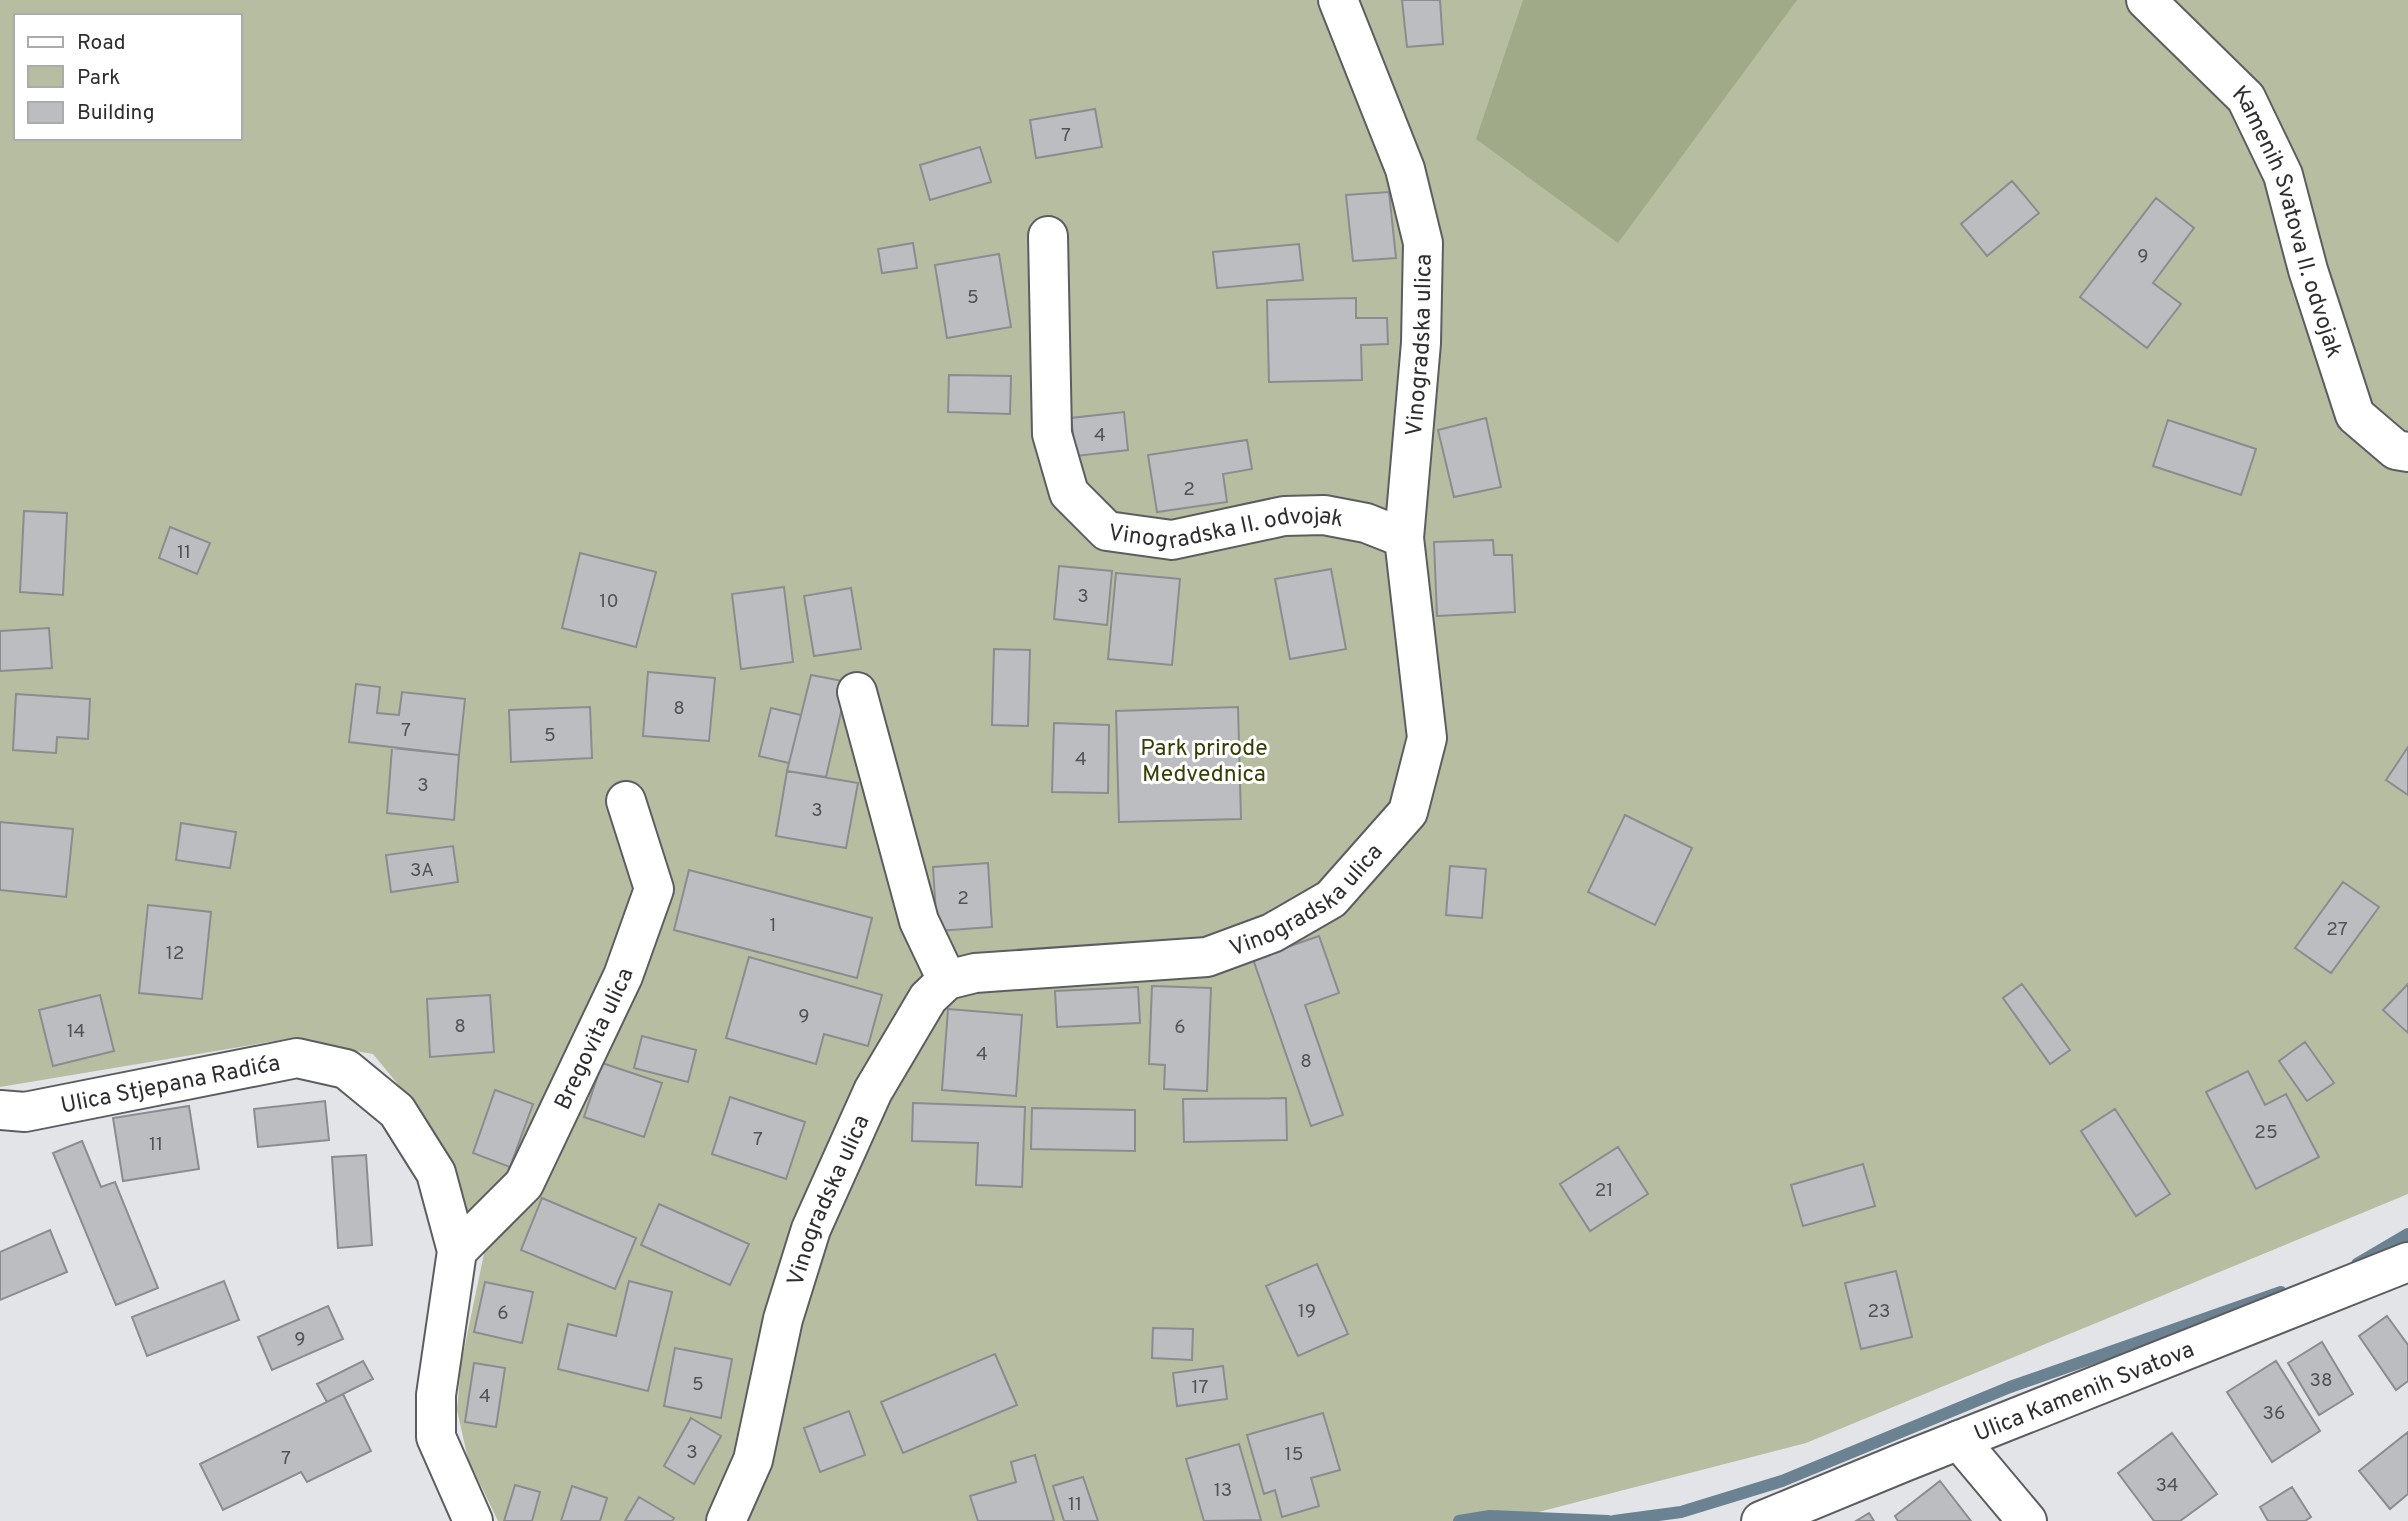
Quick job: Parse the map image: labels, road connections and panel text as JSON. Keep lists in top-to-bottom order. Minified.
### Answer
{"streets":{"street":["Kamenih Svatova II. odvojak","Vinogradska ulica","Vinogradska II. odvojak","Bregovita ulica","Ulica Stjepana Radića","Ulica Kamenih Svatova"]},"crossings":[["Vinogradska ulica","Vinogradska II. odvojak"],["Bregovita ulica","Ulica Stjepana Radića"]],"parks":["Park prirode Medvednica"],"house_numbers":["7","9","5","4","2","11","3","10","8","7","5","4","3","3","3A","2","1","27","12","9","8","6","14","4","8","25","7","11","21","19","23","6","9","38","5","17","4","36","3","15","7","34","13","11"],"legend":["Road","Park","Building"]}
